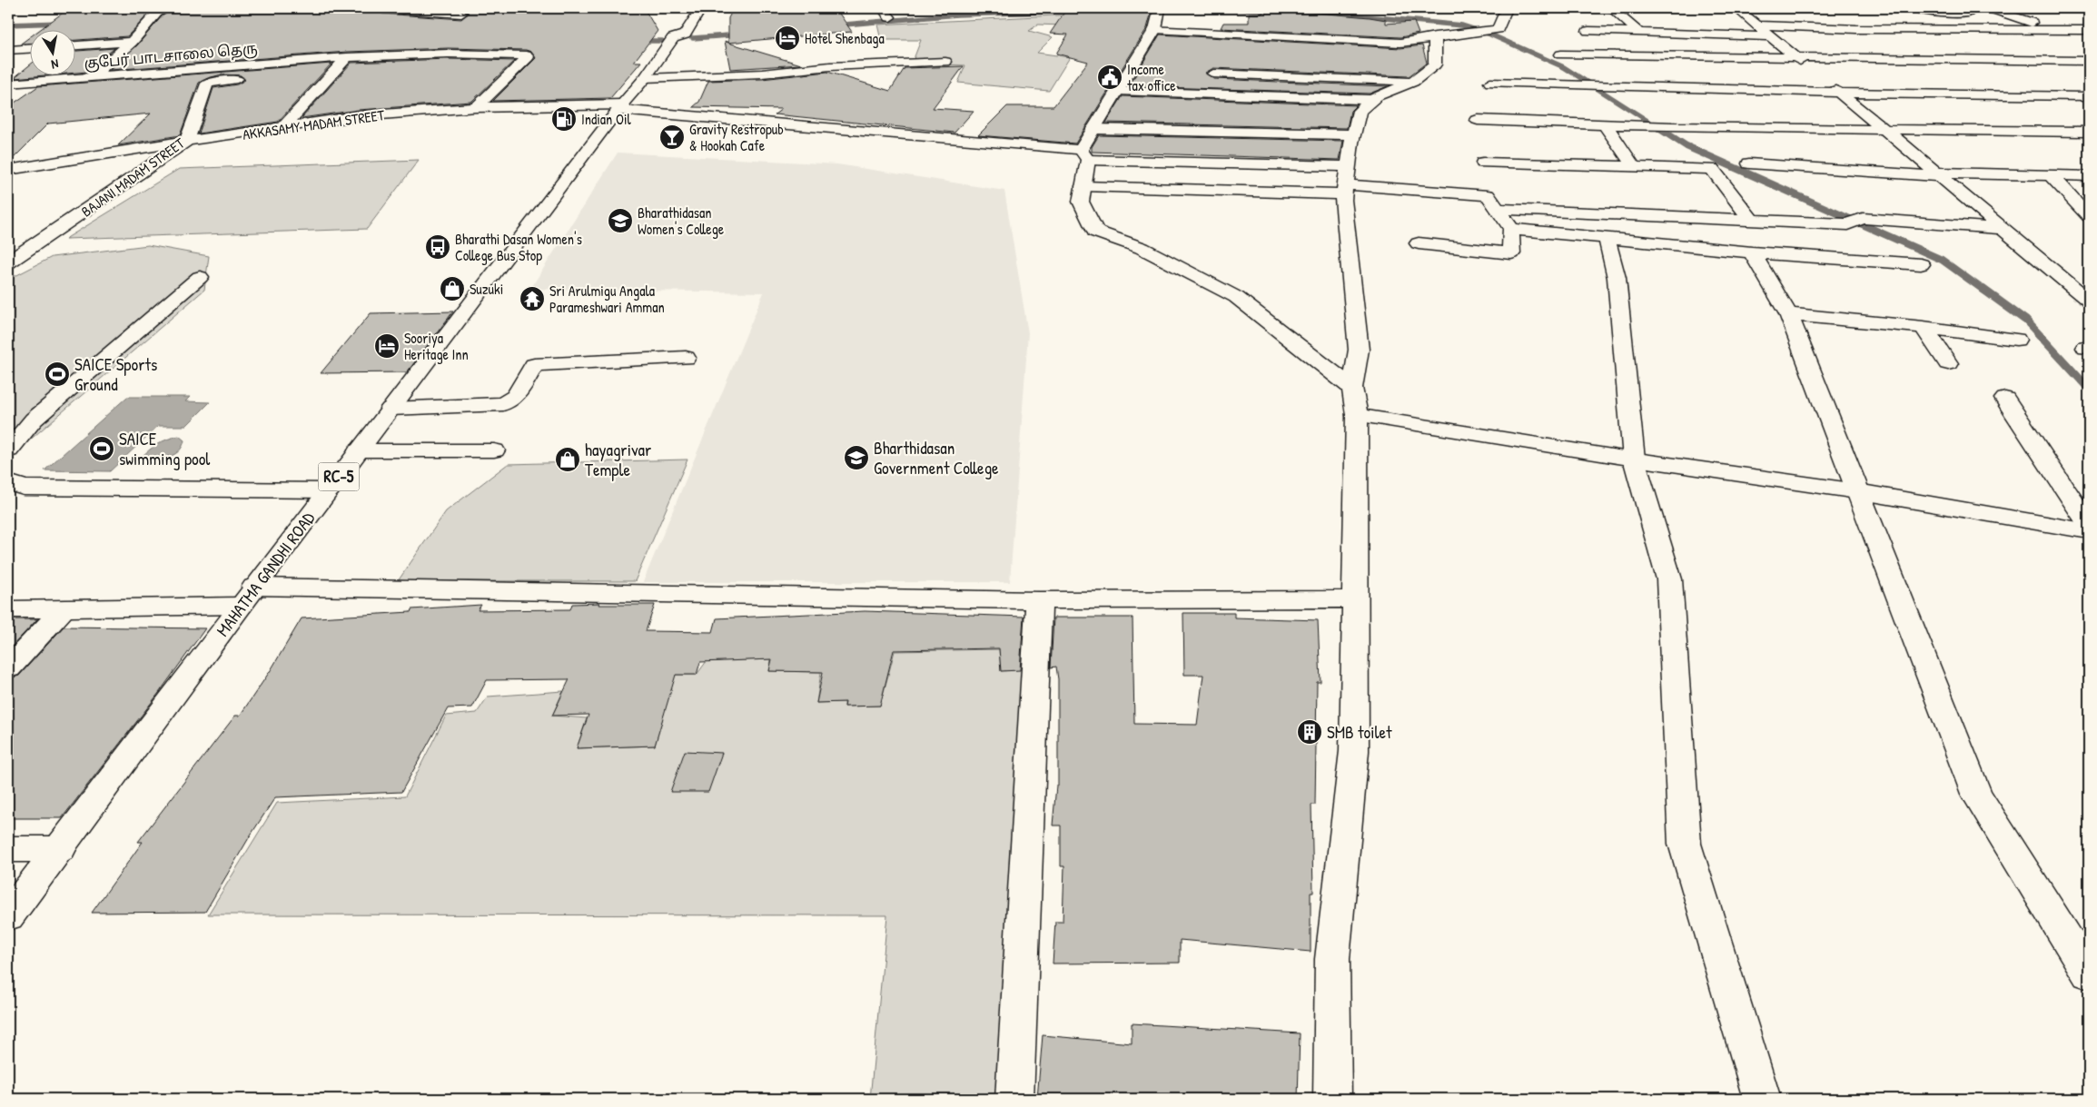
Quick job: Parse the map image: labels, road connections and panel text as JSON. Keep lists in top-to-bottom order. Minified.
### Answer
{"streets":{"street":["குபேர் பாடசாலை தெரு","AKKASAMY MADAM STREET","BAJANI MADAM STREET","RC-5","MAHATMA GANDHI ROAD"]},"crossings":[["குபேர் பாடசாலை தெரு","AKKASAMY MADAM STREET"],["குபேர் பாடசாலை தெரு","BAJANI MADAM STREET"],["AKKASAMY MADAM STREET","BAJANI MADAM STREET"],["AKKASAMY MADAM STREET","MAHATMA GANDHI ROAD"]],"places":{"hotel":["Hotel Shenbaga","Sooriya Heritage Inn"],"public building":["Income tax office"],"fuel station":["Indian Oil"],"bar":["Gravity Restropub & Hookah Cafe"],"school or university":["Bharathidasan Women's College","Bharthidasan Government College"],"bus stop":["Bharathi Dasan Women's College Bus Stop"],"shop":["Suzuki","hayagrivar Temple"],"temple":["Sri Arulmigu Angala Parameshwari Amman"],"sports":["SAICE Sports Ground","SAICE swimming pool"],"building":["SMB toilet"]},"north":"bottom"}
